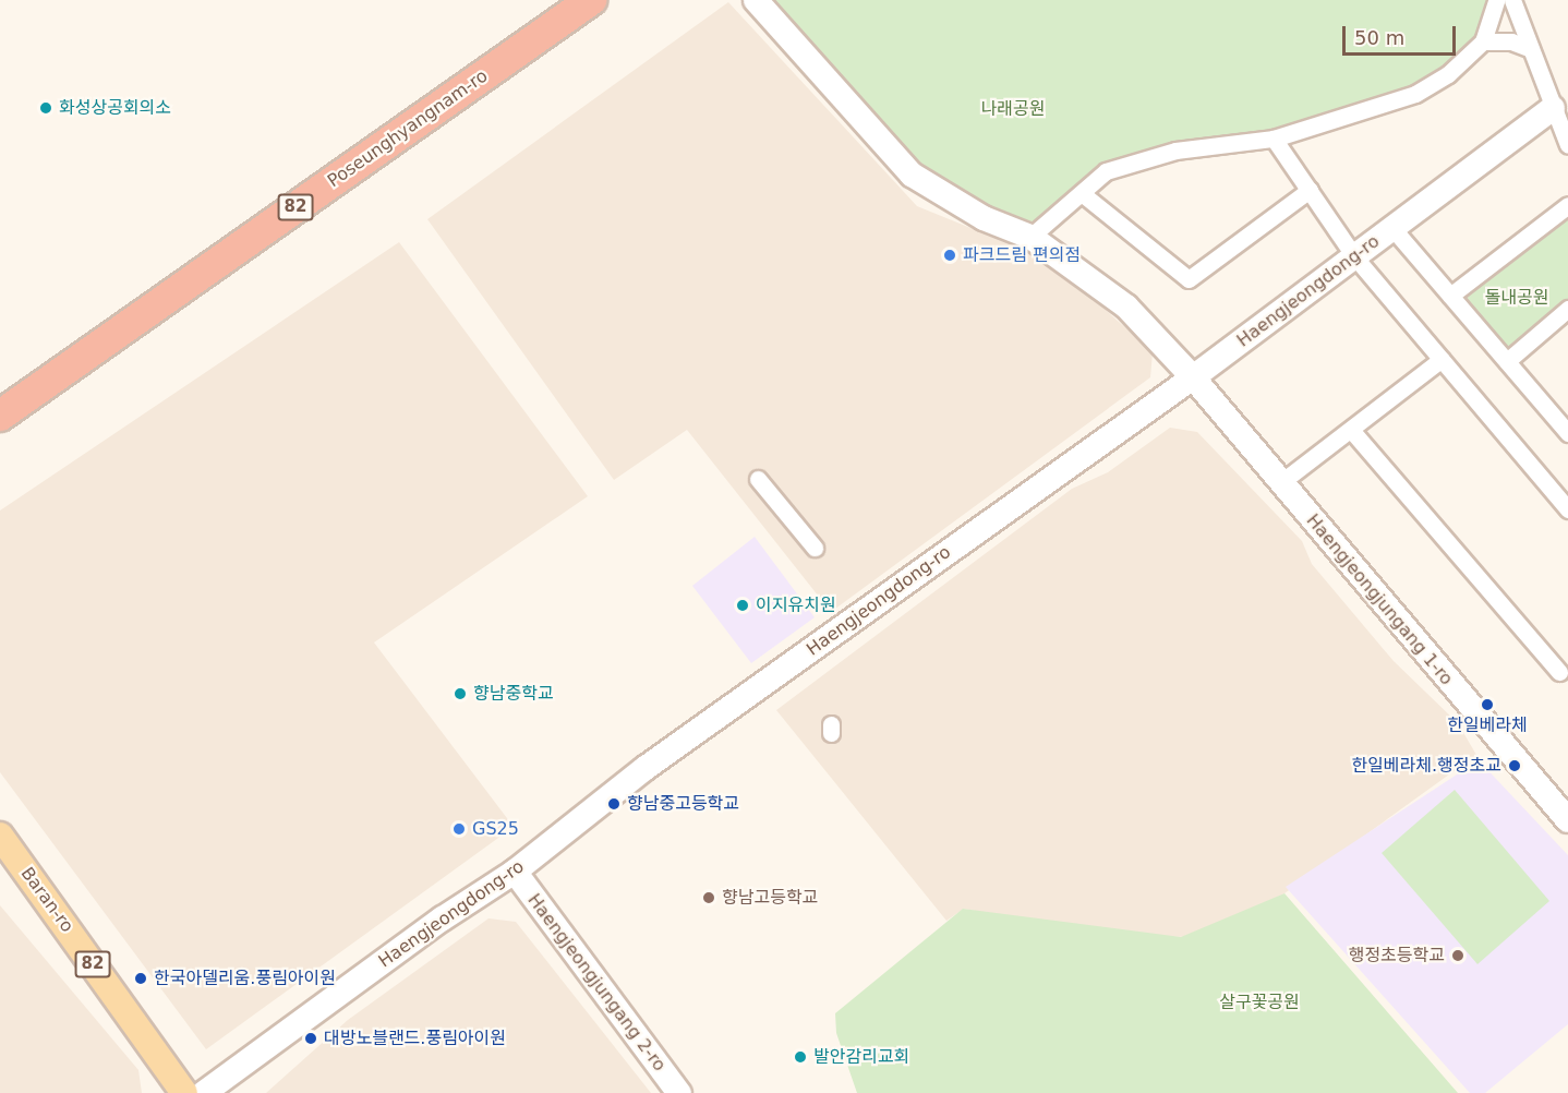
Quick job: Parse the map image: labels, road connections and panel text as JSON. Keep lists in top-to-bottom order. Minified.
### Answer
{"streets":{"highway":["Poseunghyangnam-ro","82"],"main road":["Baran-ro"],"street":["Haengjeongdong-ro","Haengjeongjungang 1-ro","Haengjeongjungang 2-ro"]},"crossings":[["Haengjeongdong-ro","Haengjeongjungang 1-ro"],["Haengjeongdong-ro","Haengjeongjungang 2-ro"]],"parks":["나래공원","돌내공원","살구꽃공원"],"places":["화성상공회의소","파크드림 편의점","이지유치원","향남중학교","한일베라체","한일베라체.행정초교","향남중고등학교","GS25","향남고등학교","행정초등학교","한국아델리움.풍림아이원","대방노블랜드.풍림아이원","발안감리교회"],"scale_bar":"50 m"}
